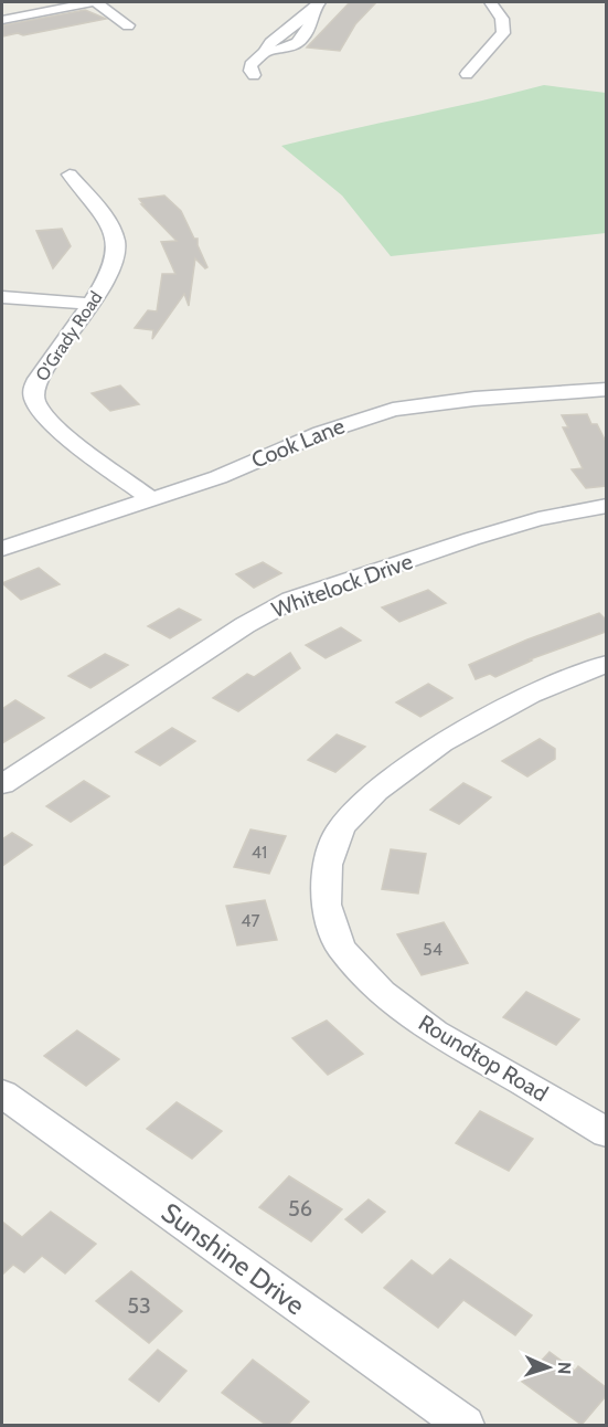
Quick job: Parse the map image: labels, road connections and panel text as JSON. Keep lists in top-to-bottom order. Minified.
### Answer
{"streets":{"street":["O'Grady Road","Cook Lane","Whitelock Drive","Roundtop Road","Sunshine Drive"]},"crossings":[["O'Grady Road","Cook Lane"]],"house_numbers":["41","47","54","56","53"],"north":"right"}
